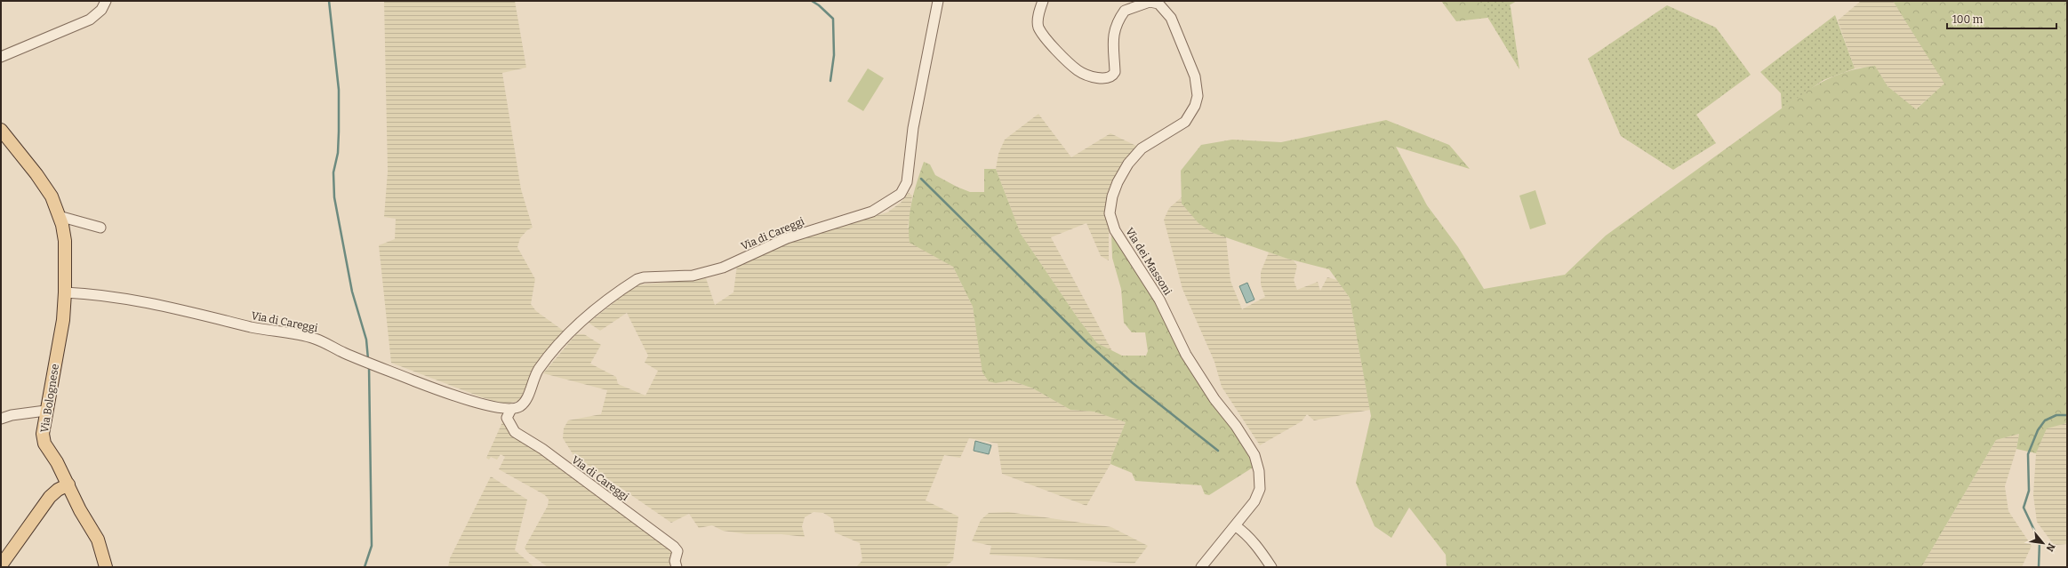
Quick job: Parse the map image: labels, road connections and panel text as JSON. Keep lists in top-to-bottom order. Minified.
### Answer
{"streets":{"main road":["Via Bolognese"],"street":["Via di Careggi","Via dei Massoni"]},"crossings":[["Via di Careggi","Via Bolognese"]],"scale_bar":"100 m","north":"bottom right"}
